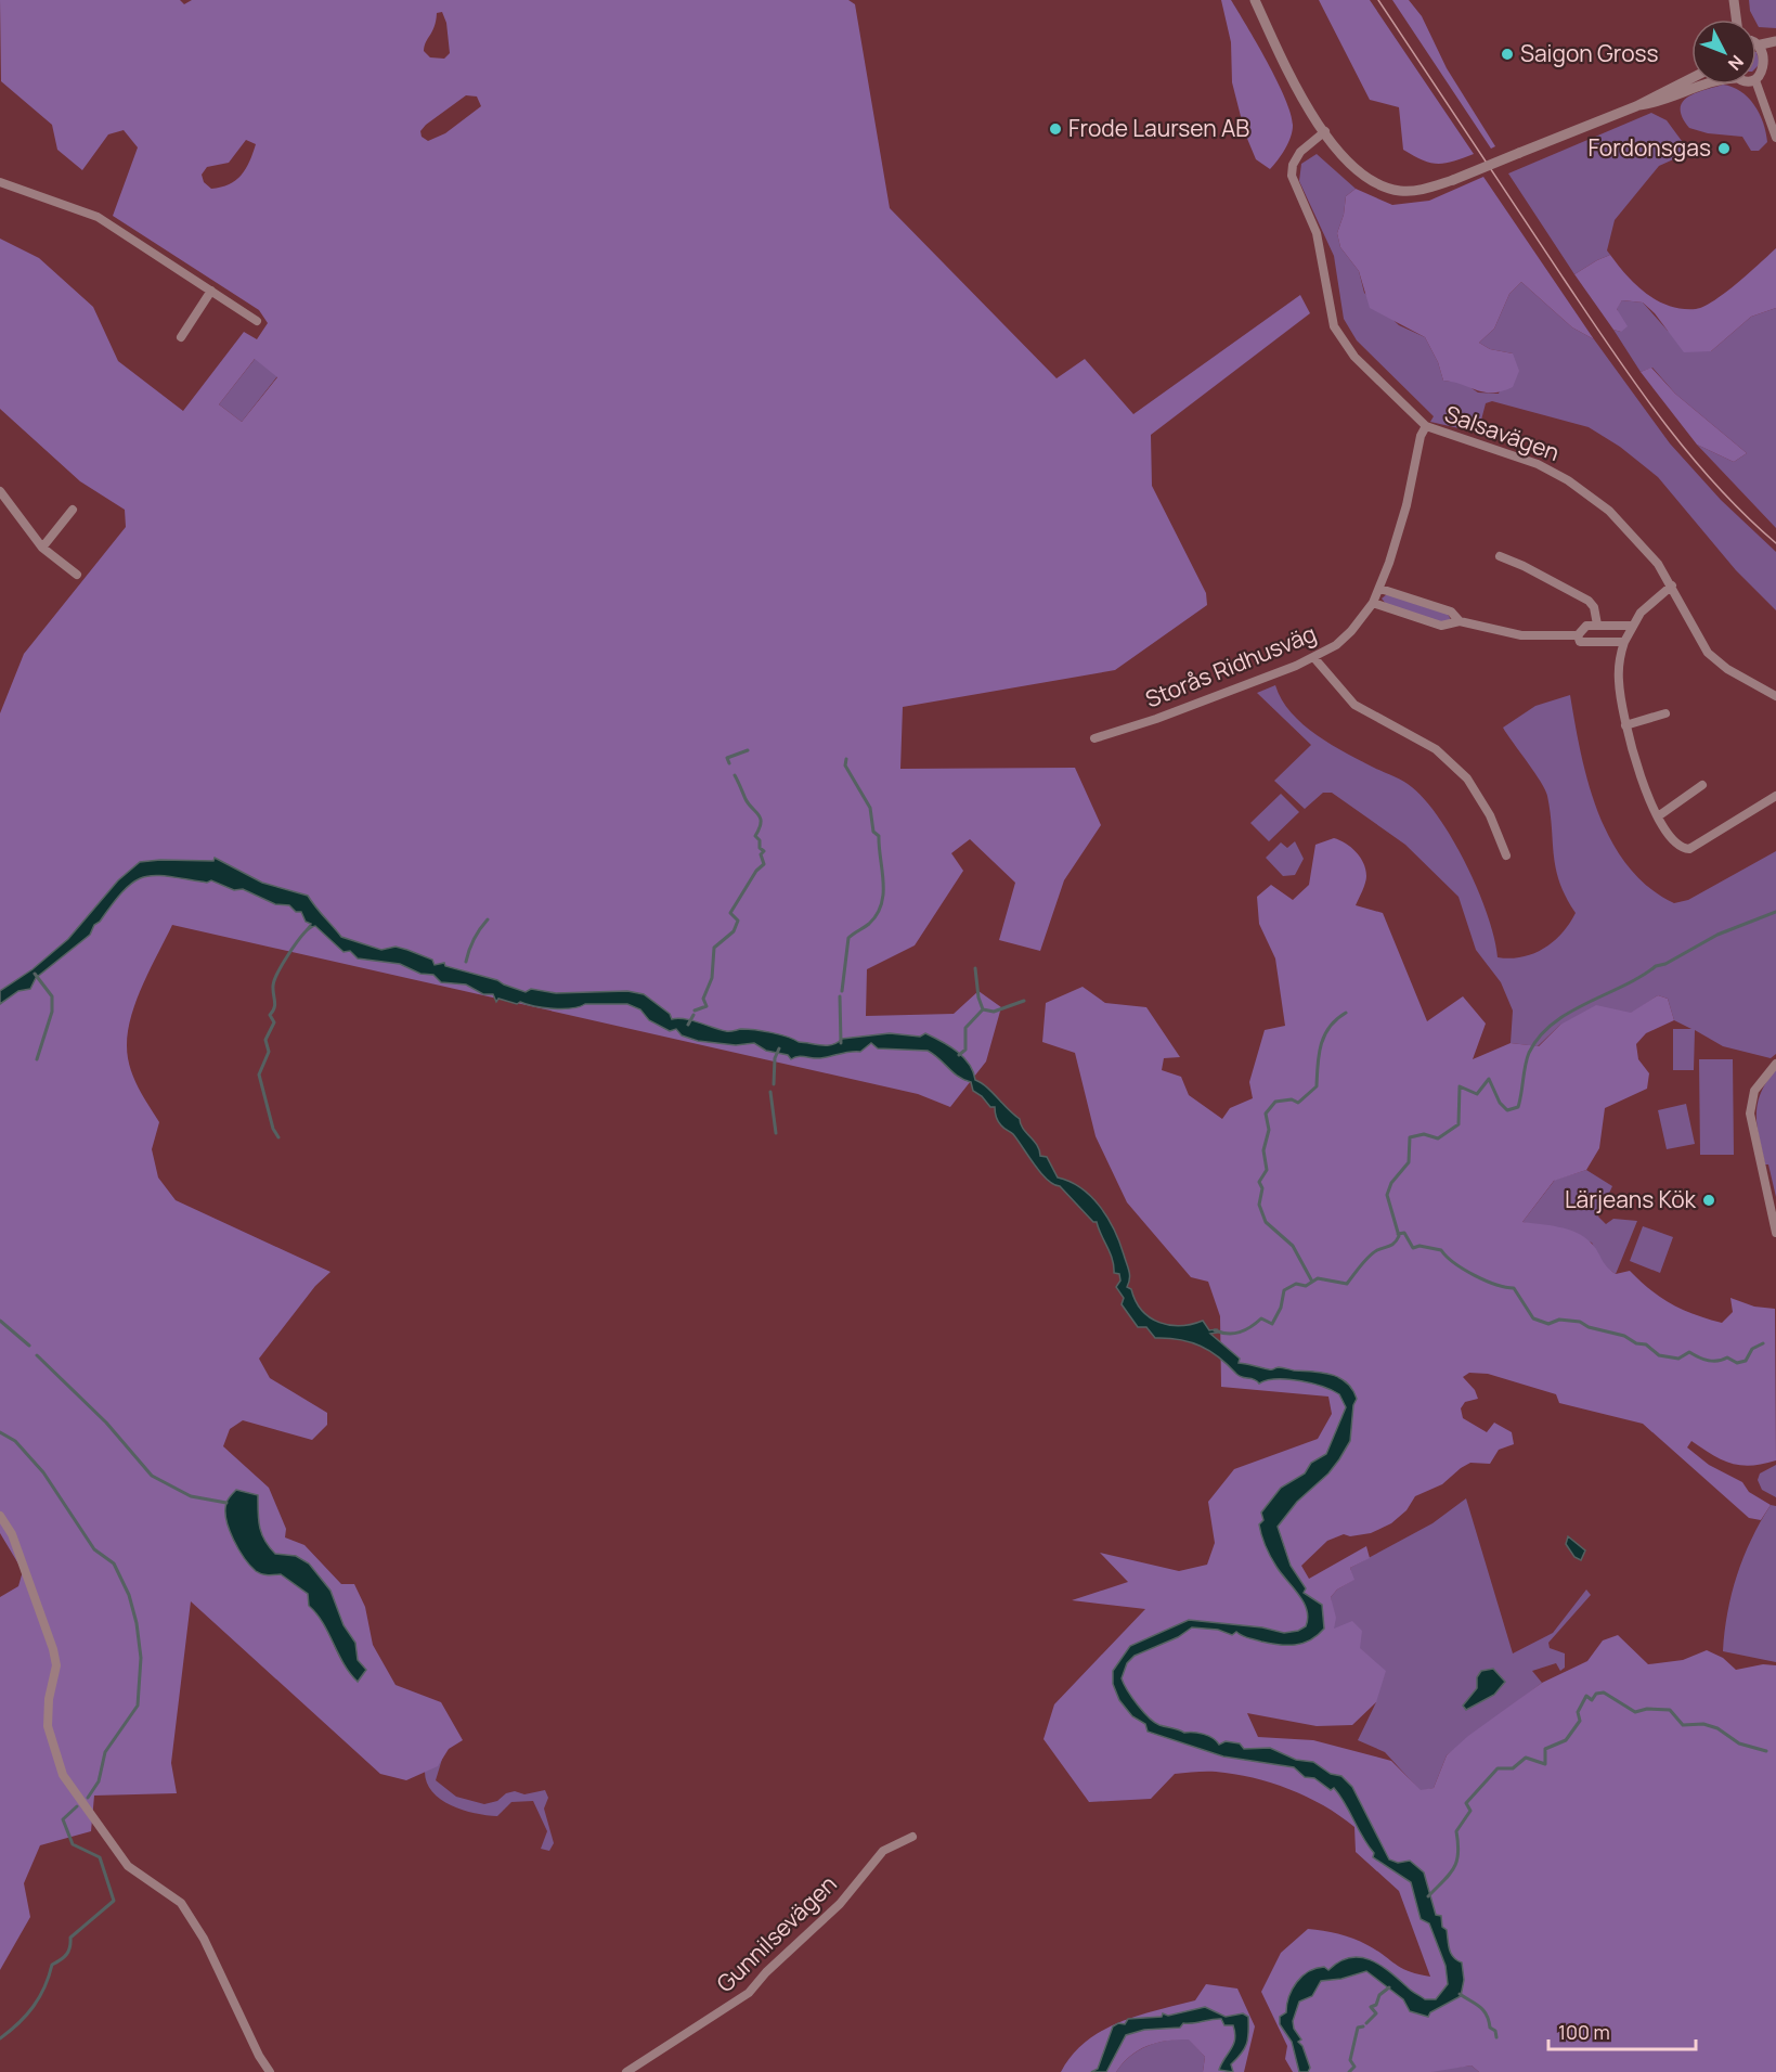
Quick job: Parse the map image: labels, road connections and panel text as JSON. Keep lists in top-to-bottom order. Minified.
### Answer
{"streets":{"street":["Salsavägen","Storås Ridhusväg","Gunnilsevägen"]},"crossings":[["Salsavägen","Storås Ridhusväg"]],"places":["Saigon Gross","Frode Laursen AB","Fordonsgas","Lärjeans Kök"],"scale_bar":"100 m","north":"bottom right"}
